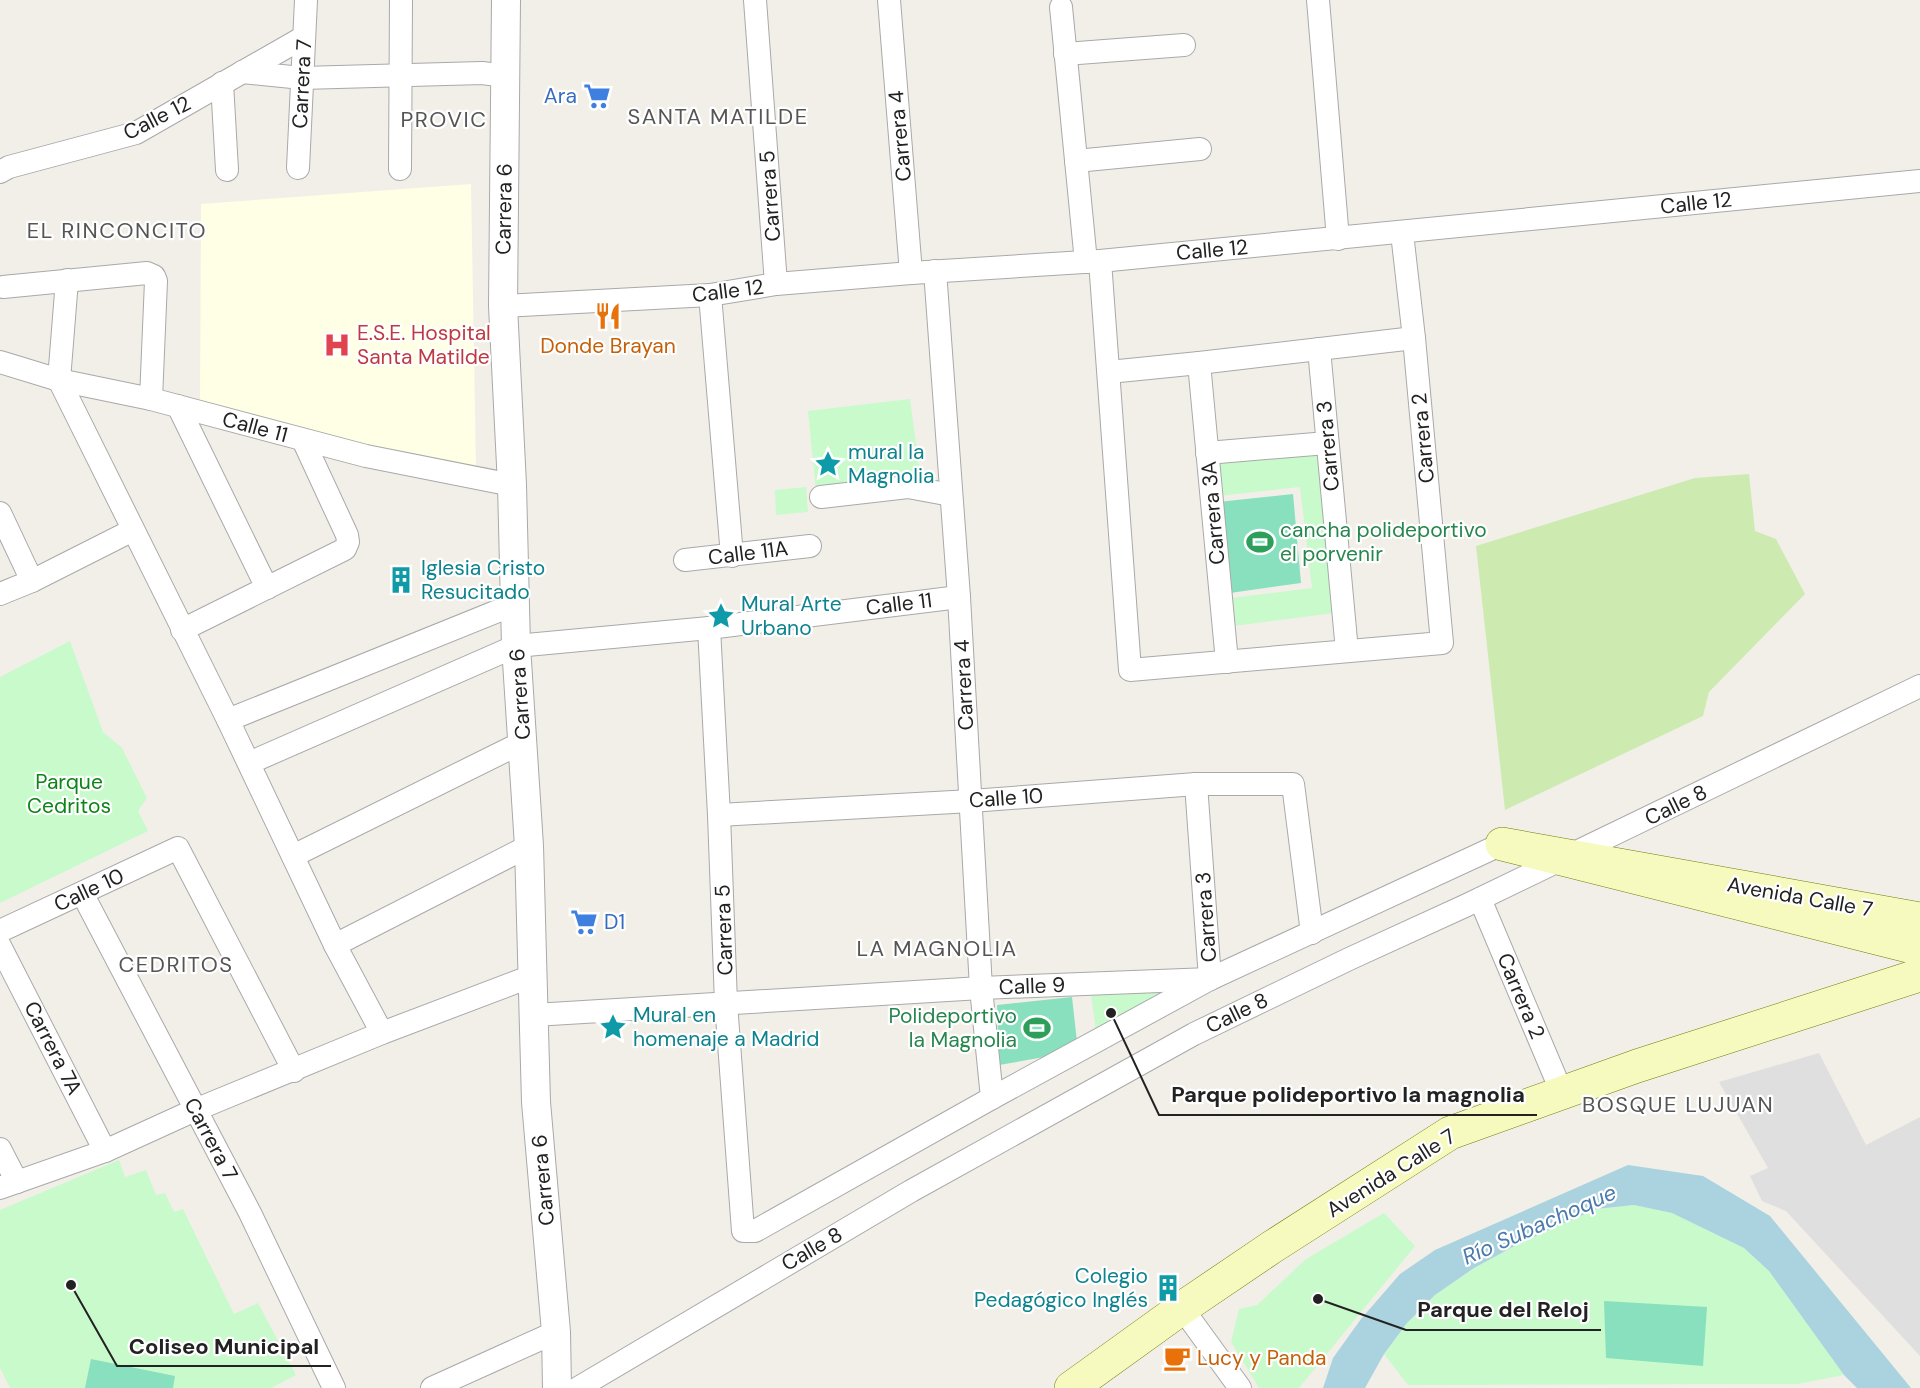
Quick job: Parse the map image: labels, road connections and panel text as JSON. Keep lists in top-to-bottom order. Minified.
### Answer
{"streets":{"main road":["Avenida Calle 7"],"street":["Carrera 7","Calle 12","Carrera 4","Carrera 5","Carrera 6","Calle 11","Carrera 2","Carrera 3","Carrera 3A","Calle 11A","Calle 10","Calle 8","Calle 9","Carrera 7A"]},"crossings":[["Carrera 7","Calle 12"],["Carrera 7","Calle 10"],["Calle 12","Carrera 4"],["Calle 12","Carrera 5"],["Calle 12","Carrera 6"],["Calle 12","Carrera 2"],["Carrera 4","Carrera 5"],["Carrera 4","Calle 11"],["Carrera 4","Calle 10"],["Carrera 4","Calle 9"],["Carrera 5","Calle 11"],["Carrera 5","Calle 10"],["Carrera 5","Calle 9"],["Carrera 6","Calle 11"],["Carrera 6","Calle 9"],["Carrera 2","Carrera 3"],["Carrera 2","Calle 8"],["Carrera 2","Avenida Calle 7"],["Carrera 3","Calle 10"],["Carrera 3","Calle 9"],["Calle 10","Calle 9"],["Avenida Calle 7","Calle 9"]],"districts":["SANTA MATILDE","PROVIC","EL RINCONCITO","LA MAGNOLIA","CEDRITOS","BOSQUE LUJUAN"],"water":["Río Subachoque"],"parks":["Parque Cedritos"],"places":{"supermarket":["Ara","D1"],"restaurant":["Donde Brayan"],"hospital":["E.S.E. Hospital Santa Matilde"],"place":["mural la Magnolia","Mural Arte Urbano","Mural en homenaje a Madrid"],"sports":["cancha polideportivo el porvenir","Polideportivo la Magnolia"],"building":["Iglesia Cristo Resucitado","Colegio Pedagógico Inglés"],"other":["Parque polideportivo la magnolia","Coliseo Municipal","Parque del Reloj"],"cafe":["Lucy y Panda"]}}
